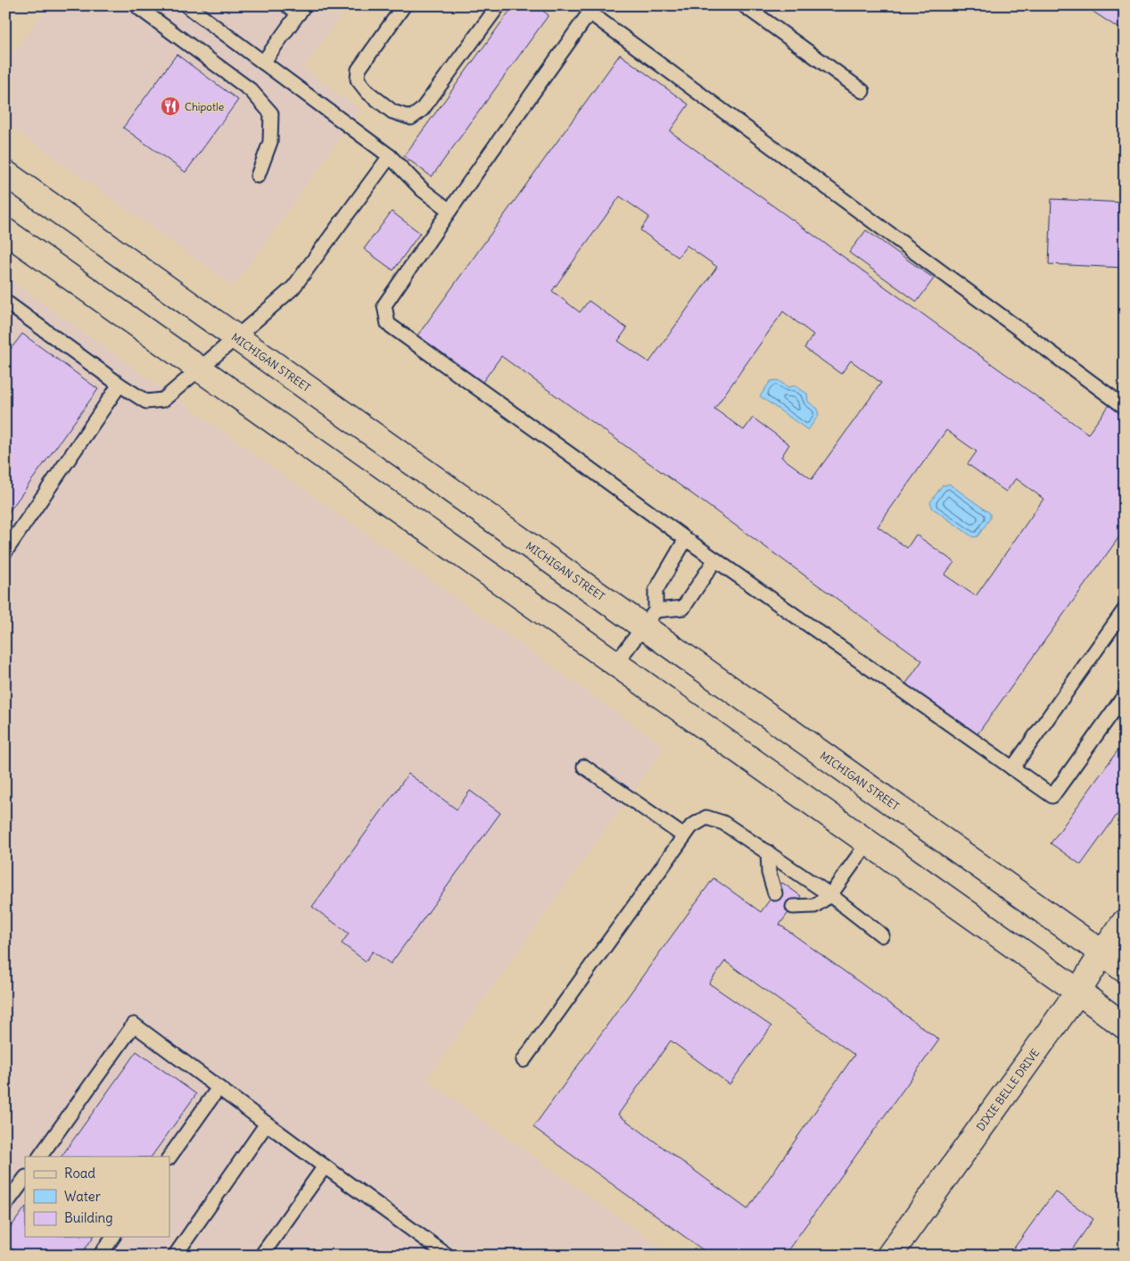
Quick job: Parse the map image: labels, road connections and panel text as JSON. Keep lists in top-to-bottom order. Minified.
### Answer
{"streets":{"street":["MICHIGAN STREET","DIXIE BELLE DRIVE"]},"crossings":[["MICHIGAN STREET","DIXIE BELLE DRIVE"]],"places":{"restaurant":["Chipotle"]},"legend":["Road","Water","Building"]}
